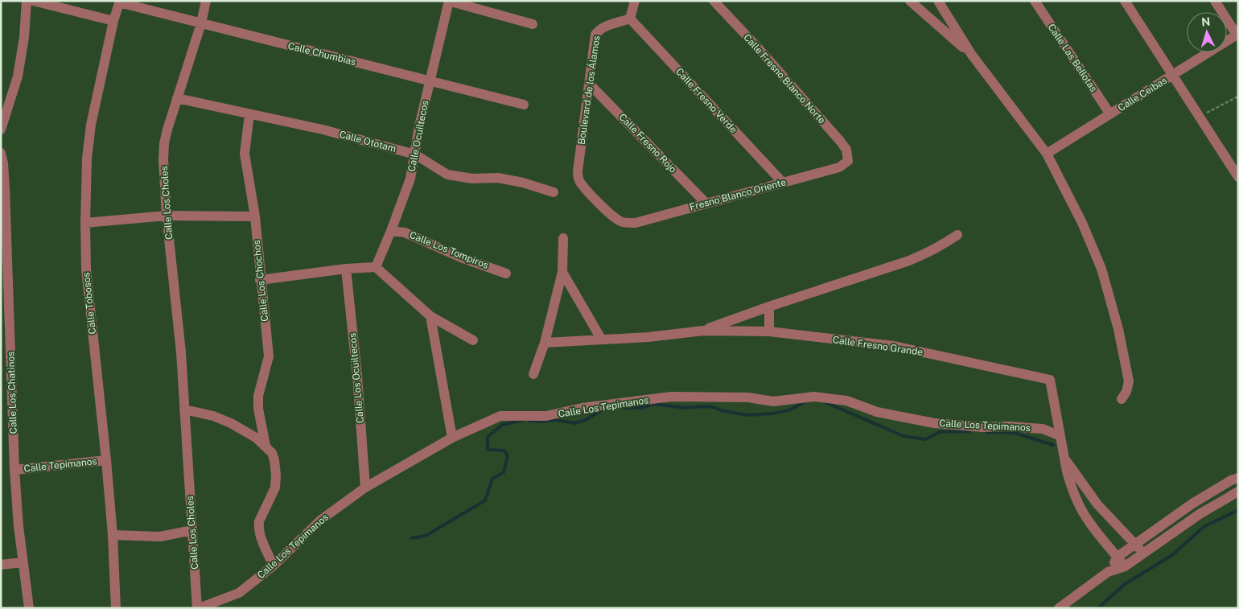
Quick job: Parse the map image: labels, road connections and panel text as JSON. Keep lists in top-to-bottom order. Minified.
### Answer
{"streets":{"street":["Calle Chumbias","Calle Las Bellotas","Calle Fresno Blanco Norte","Boulevard de los Álamos","Calle Ceibas","Calle Fresno Verde","Calle Ocuiltecos","Calle Ototam","Calle Fresno Rojo","Fresno Blanco Oriente","Calle Los Choles","Calle Los Tompiros","Calle Los Chochos","Calle Tobosos","Calle Fresno Grande","Calle Los Ocuiltecos","Calle Los Chatinos","Calle Los Tepimanos","Calle Tepimanos"]},"crossings":[["Calle Chumbias","Calle Ocuiltecos"],["Calle Chumbias","Calle Los Choles"],["Calle Chumbias","Calle Tobosos"],["Calle Las Bellotas","Calle Ceibas"],["Calle Fresno Blanco Norte","Fresno Blanco Oriente"],["Boulevard de los Álamos","Calle Fresno Verde"],["Boulevard de los Álamos","Calle Fresno Rojo"],["Boulevard de los Álamos","Fresno Blanco Oriente"],["Calle Fresno Verde","Fresno Blanco Oriente"],["Calle Ocuiltecos","Calle Ototam"],["Calle Ocuiltecos","Calle Los Tompiros"],["Calle Ototam","Calle Los Choles"],["Calle Ototam","Calle Los Chochos"],["Calle Fresno Rojo","Fresno Blanco Oriente"],["Calle Los Choles","Calle Los Tepimanos"],["Calle Tobosos","Calle Tepimanos"],["Calle Fresno Grande","Calle Los Tepimanos"],["Calle Los Ocuiltecos","Calle Los Tepimanos"],["Calle Los Chatinos","Calle Tepimanos"]],"north":"top"}
